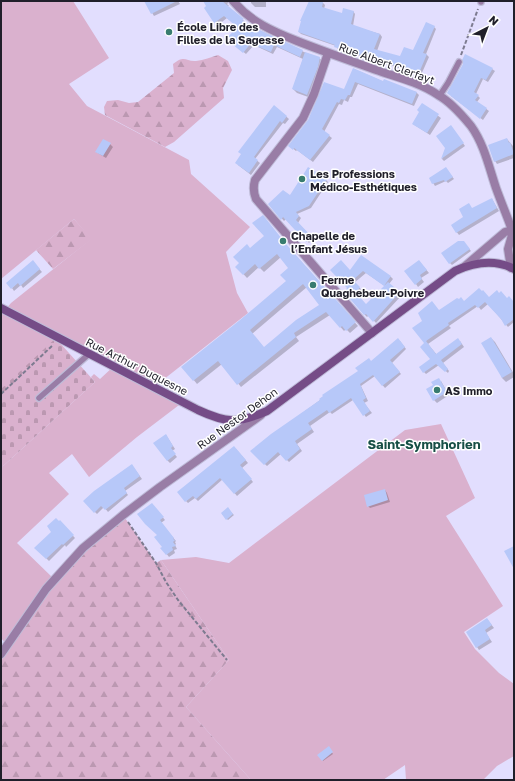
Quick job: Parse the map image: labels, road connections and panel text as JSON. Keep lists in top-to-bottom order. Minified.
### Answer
{"streets":{"main road":["Rue Arthur Duquesne","Rue Nestor Dehon"],"street":["Rue Albert Clerfayt"]},"crossings":[["Rue Albert Clerfayt","Rue Nestor Dehon"],["Rue Arthur Duquesne","Rue Nestor Dehon"]],"districts":["Saint-Symphorien"],"places":["École Libre des Filles de la Sagesse","Les Professions Médico-Esthétiques","Chapelle de l’Enfant Jésus","Ferme Quaghebeur-Poivre","AS Immo"],"north":"top right"}
